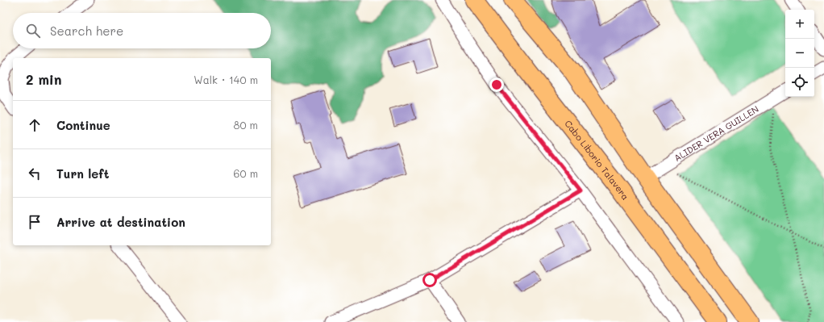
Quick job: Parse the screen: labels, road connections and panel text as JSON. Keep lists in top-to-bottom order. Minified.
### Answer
{"streets":{"highway":["Cabo Liborio Talavera"],"street":["ALIDER VERA GUILLEN"]},"page":{"map_buttons":["+","−"],"search":"Search here","heading":["2 min","Walk · 140 m"],"list":[["Continue","80 m"],["Turn left","60 m"],"Arrive at destination"]}}
